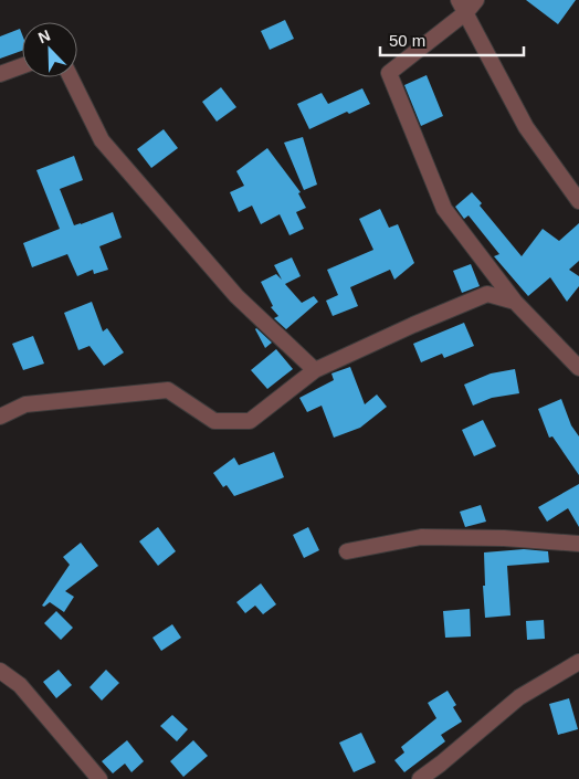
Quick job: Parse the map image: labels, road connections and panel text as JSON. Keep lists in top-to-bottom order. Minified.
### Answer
{"scale_bar":"50 m","north":"top left"}
